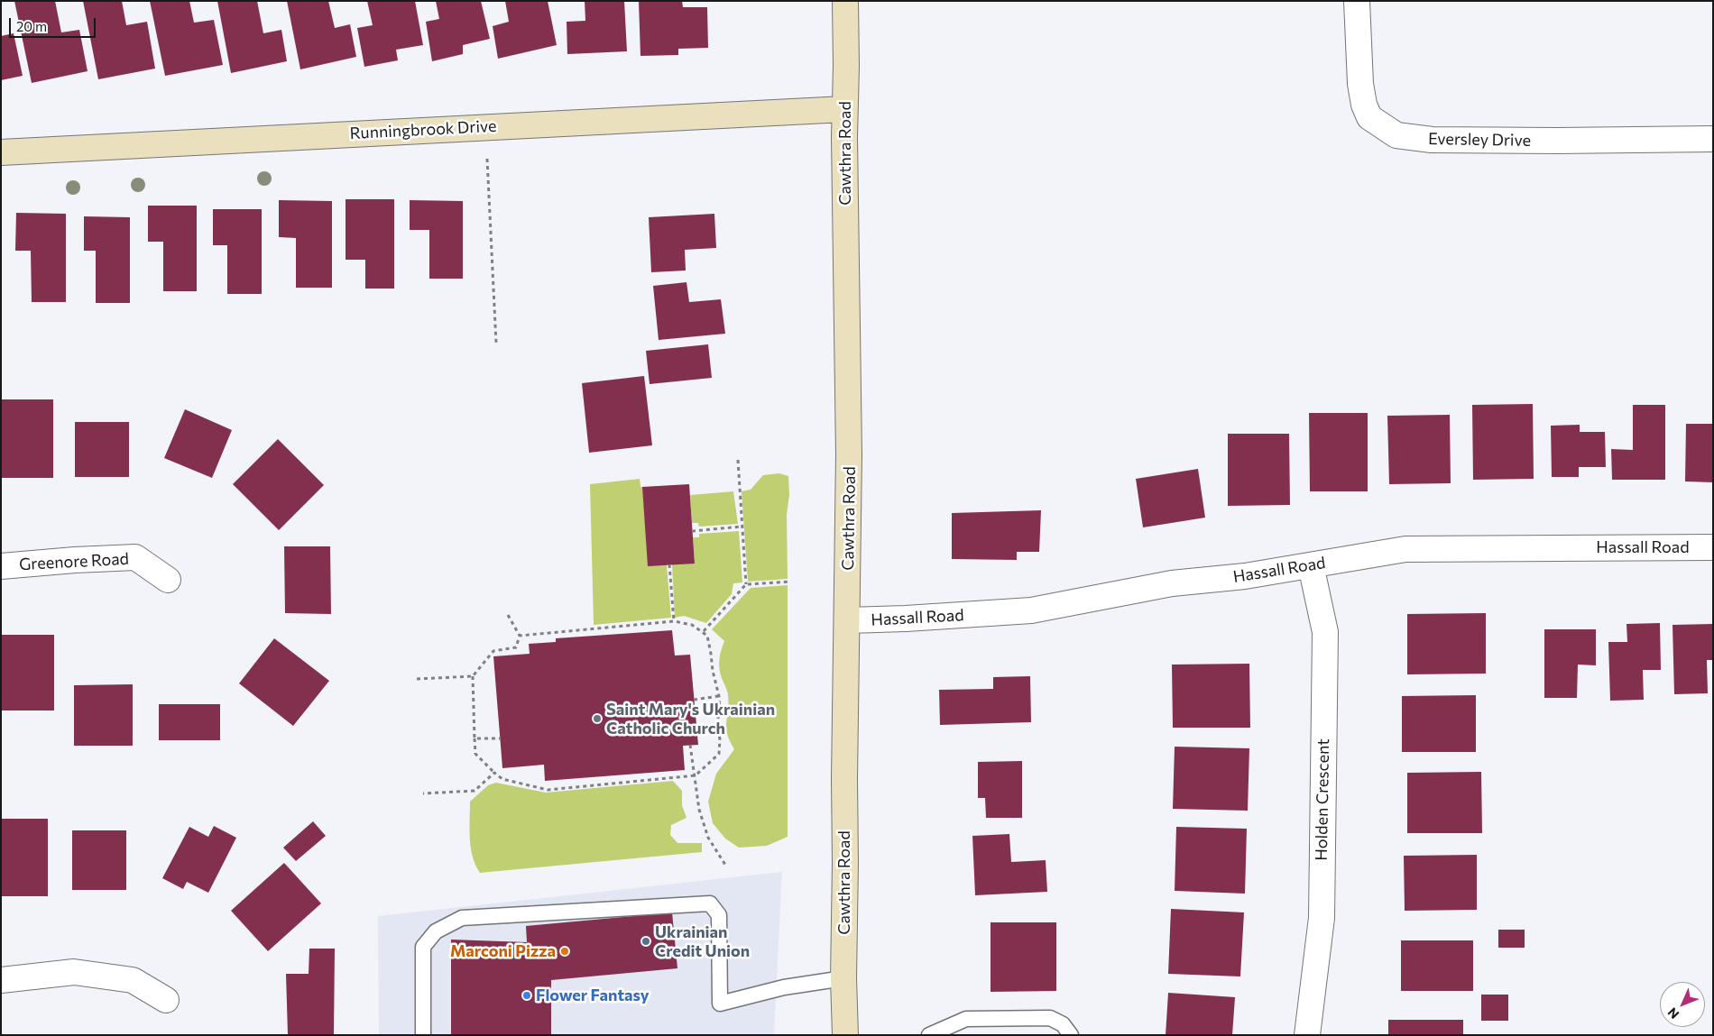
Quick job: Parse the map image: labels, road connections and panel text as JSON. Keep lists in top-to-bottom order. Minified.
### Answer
{"streets":{"main road":["Runningbrook Drive","Cawthra Road"],"street":["Eversley Drive","Hassall Road","Greenore Road","Holden Crescent"]},"crossings":[["Runningbrook Drive","Cawthra Road"],["Cawthra Road","Hassall Road"],["Hassall Road","Holden Crescent"]],"places":["Saint Mary's Ukrainian Catholic Church","Ukrainian Credit Union","Marconi Pizza","Flower Fantasy"],"scale_bar":"20 m","north":"bottom left"}
